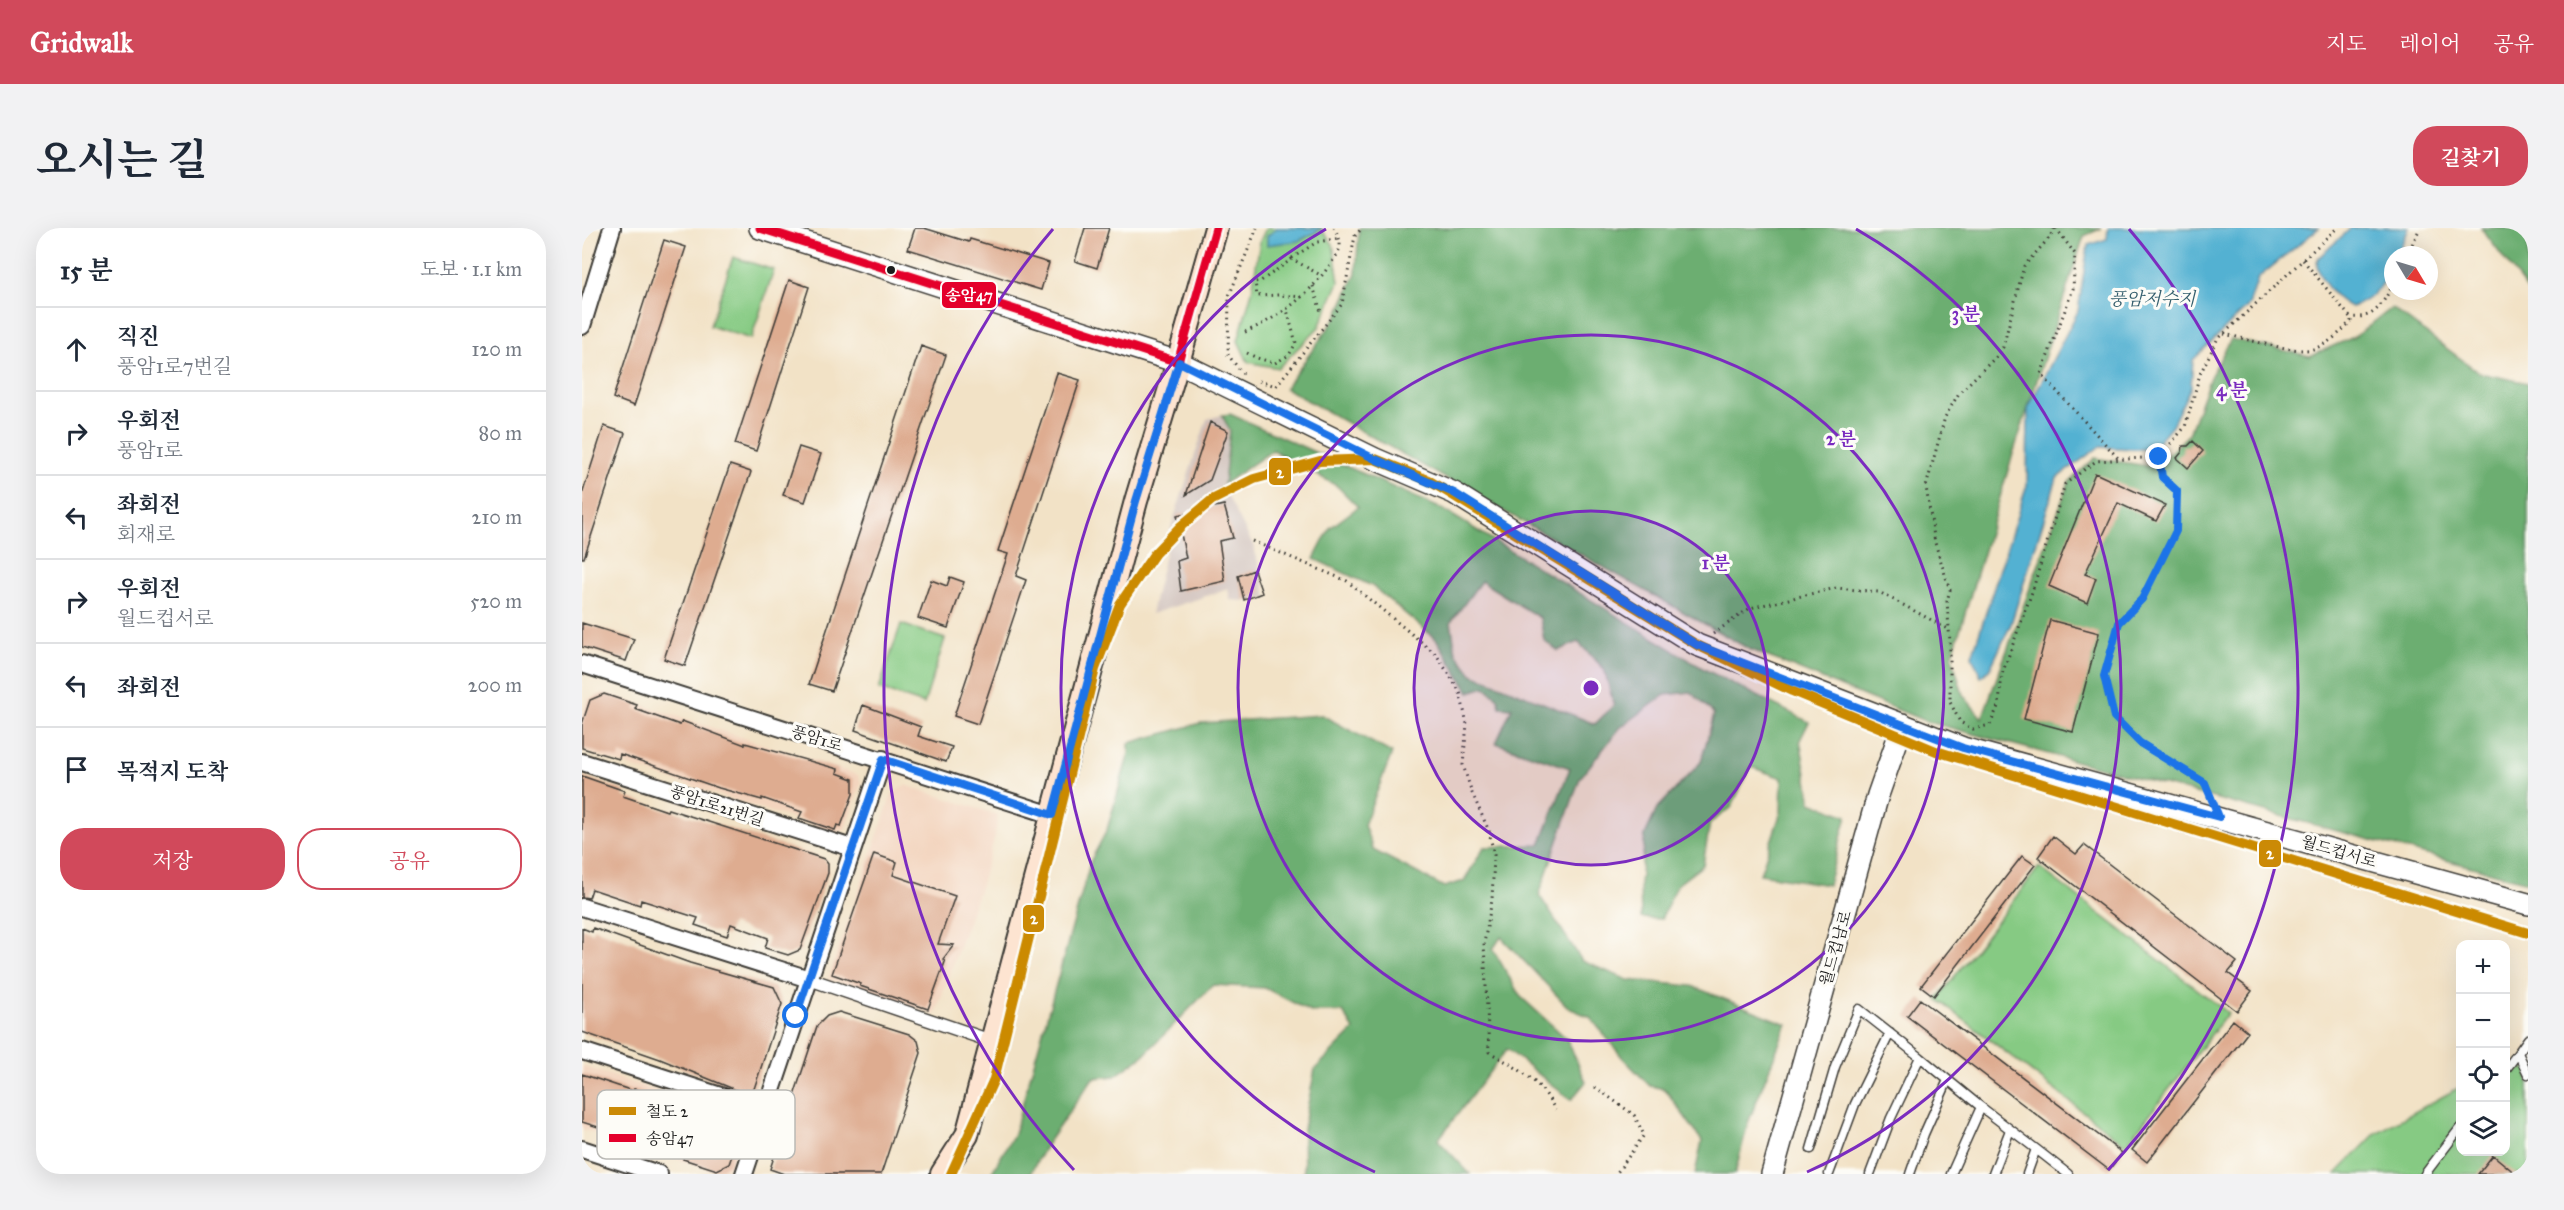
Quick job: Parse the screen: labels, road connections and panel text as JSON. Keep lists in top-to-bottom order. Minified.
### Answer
{"streets":{"street":["풍암1로","풍암1로21번길","월드컵서로","월드컵남로"]},"crossings":[["월드컵서로","월드컵남로"]],"water":["풍암저수지"],"lines":["transit line 송암47","rail line 2"],"legend":["철도 2","송암47"],"north":"bottom right","page":{"header":"Gridwalk","nav":["지도","레이어","공유"],"title":"오시는 길","buttons":["길찾기",["저장","공유"]],"heading":["15 분","도보 · 1.1 km"],"list":[["직진","풍암1로7번길","120 m"],["우회전","풍암1로","80 m"],["좌회전","회재로","210 m"],["우회전","월드컵서로","520 m"],["좌회전","200 m"],"목적지 도착"],"map_buttons":["+","−"]},"rings":["3 분","4 분","2 분","1 분"]}
